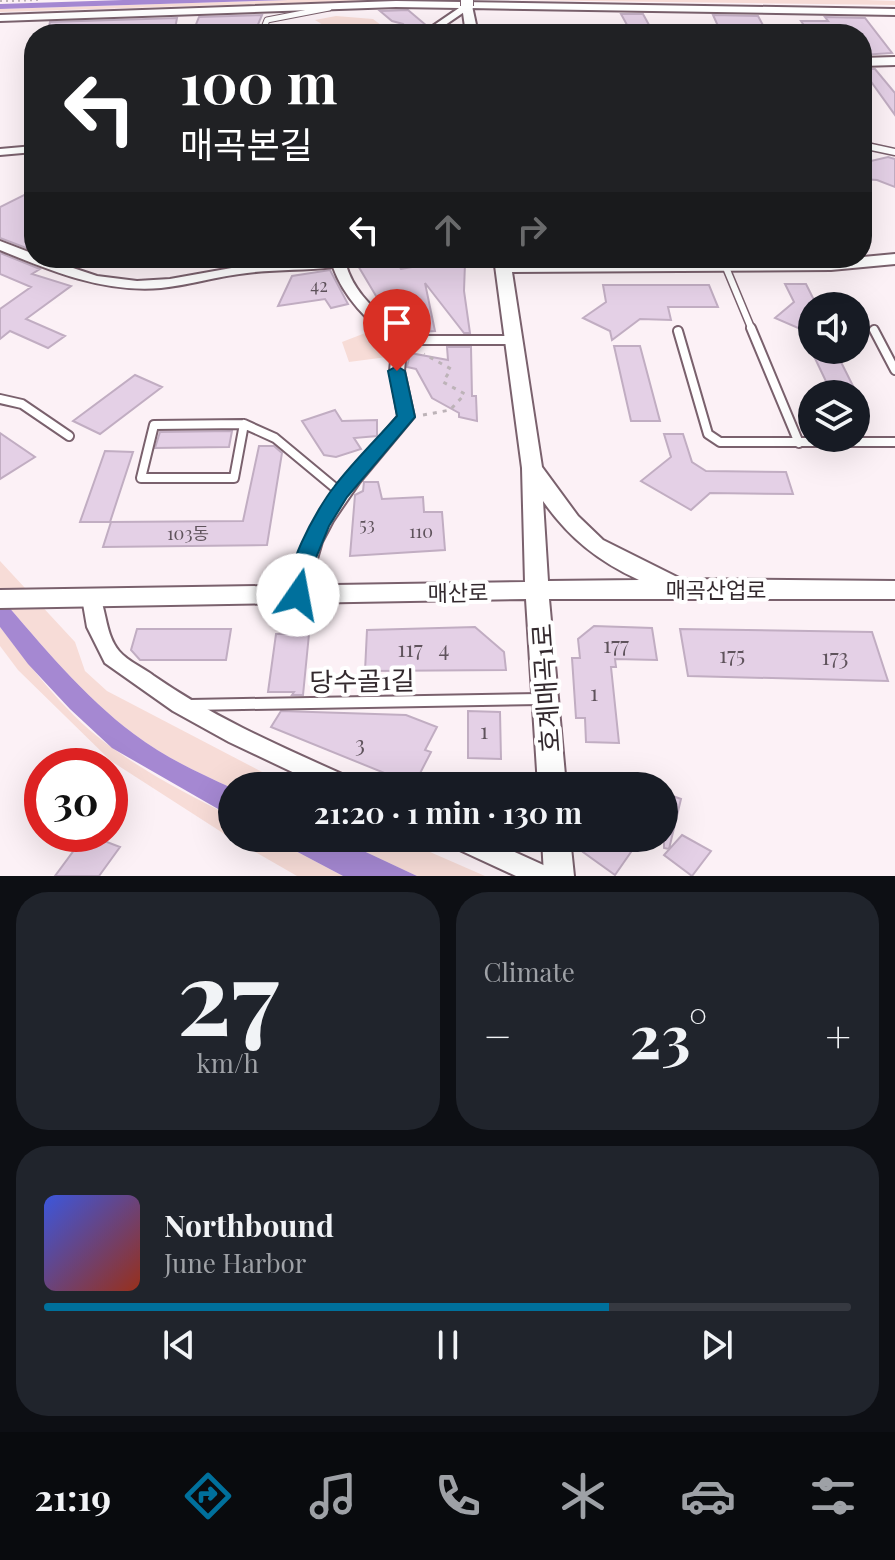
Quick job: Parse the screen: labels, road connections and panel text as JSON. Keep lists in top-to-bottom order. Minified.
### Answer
{"streets":{"street":["매곡산업로","매산로","호계매곡1로"],"lane":["당수골1길"]},"crossings":[["매곡산업로","매산로"],["매곡산업로","호계매곡1로"],["매산로","호계매곡1로"],["당수골1길","호계매곡1로"]],"house_numbers":["42","53","110","103동","177","117","4","175","173","1","1","3"],"page":{"turn":["100 m","매곡본길"],"limit":"30","trip":"21:20 · 1 min · 130 m","tile":[["27","km/h"],"Climate"],"heat":["−","23°","+"],"song":["Northbound","June Harbor"],"tabs":"21:19"}}
